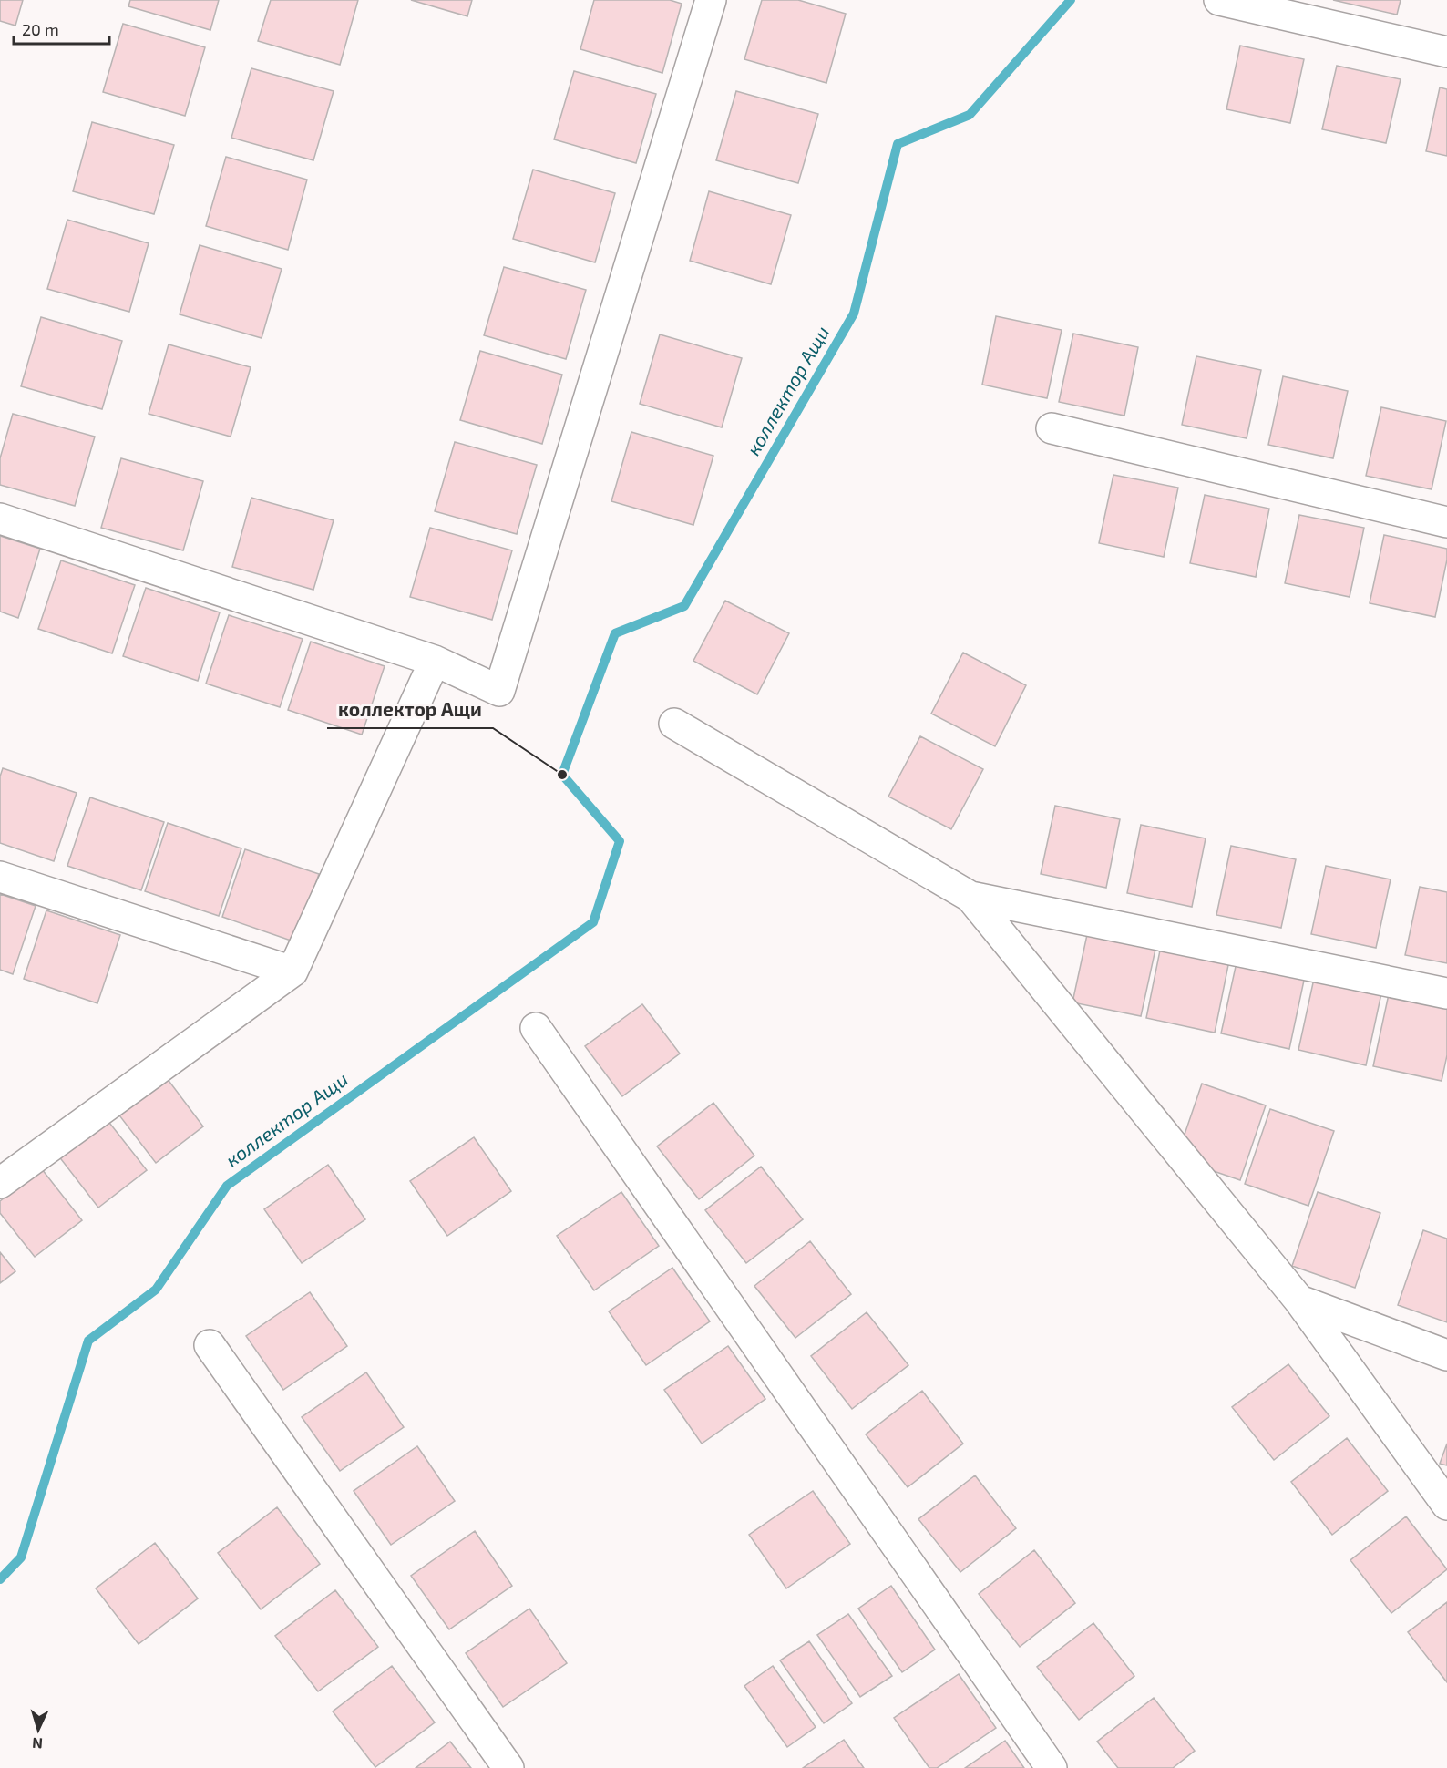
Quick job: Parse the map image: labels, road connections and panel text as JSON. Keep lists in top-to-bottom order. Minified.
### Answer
{"water":["коллектор Ащи"],"places":["коллектор Ащи"],"scale_bar":"20 m","north":"bottom"}
